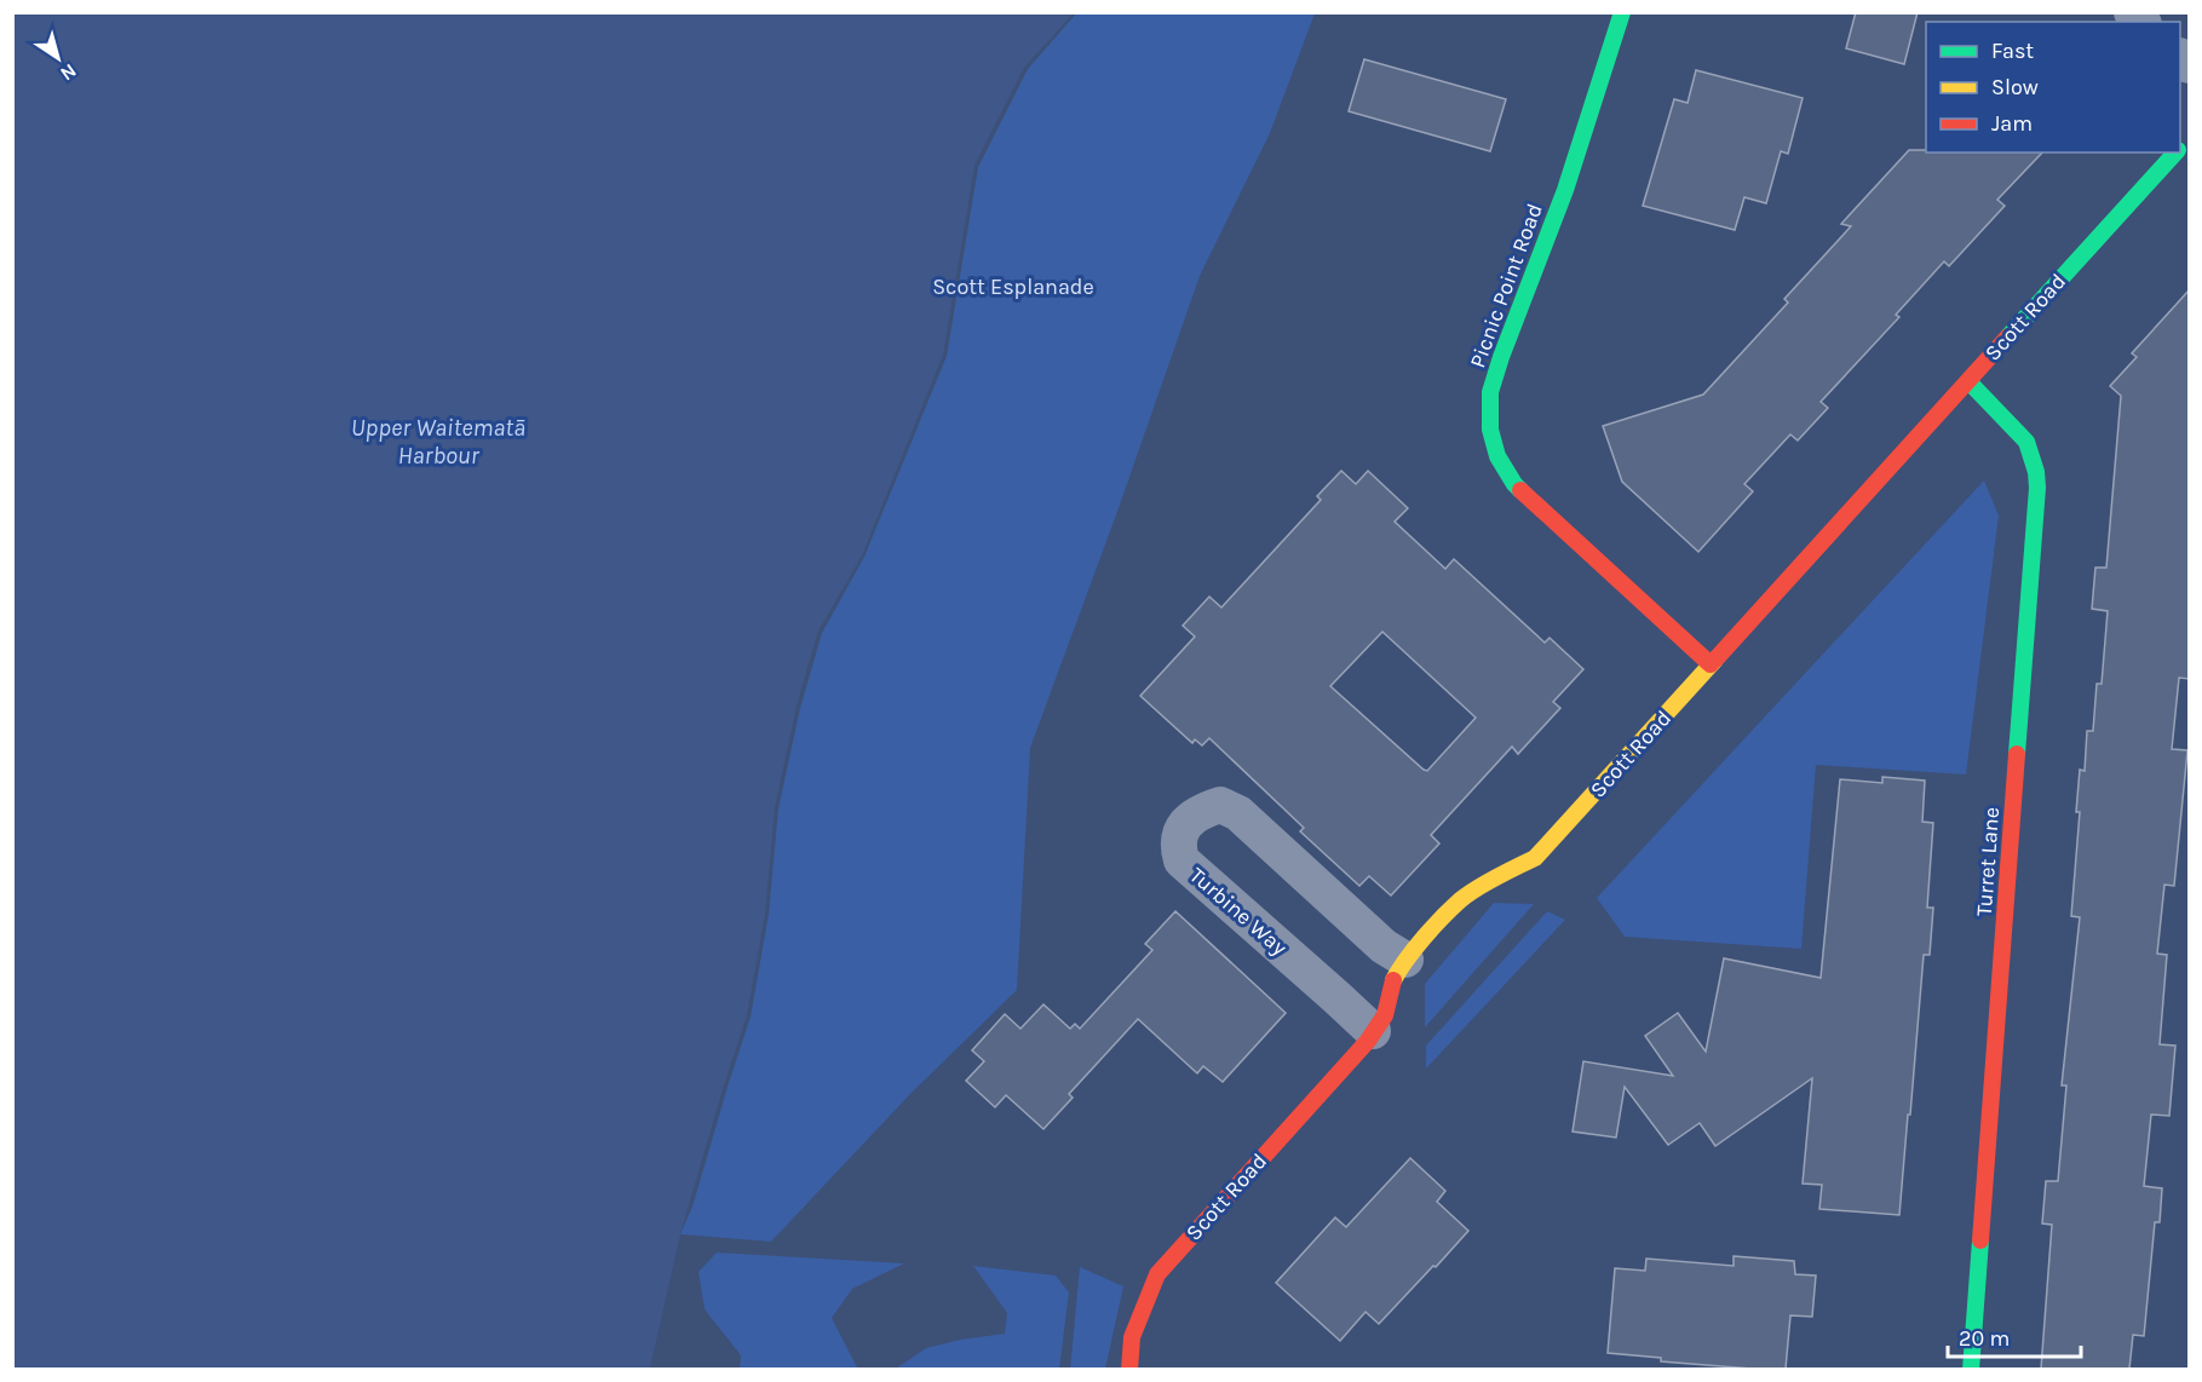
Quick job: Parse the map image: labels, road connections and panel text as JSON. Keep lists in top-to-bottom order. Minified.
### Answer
{"streets":{"street":["Picnic Point Road","Scott Road","Turret Lane","Turbine Way"]},"crossings":[["Picnic Point Road","Scott Road"],["Scott Road","Turret Lane"],["Scott Road","Turbine Way"]],"water":["Upper Waitematā Harbour"],"parks":["Scott Esplanade"],"legend":["Fast","Slow","Jam"],"scale_bar":"20 m","north":"bottom right"}
